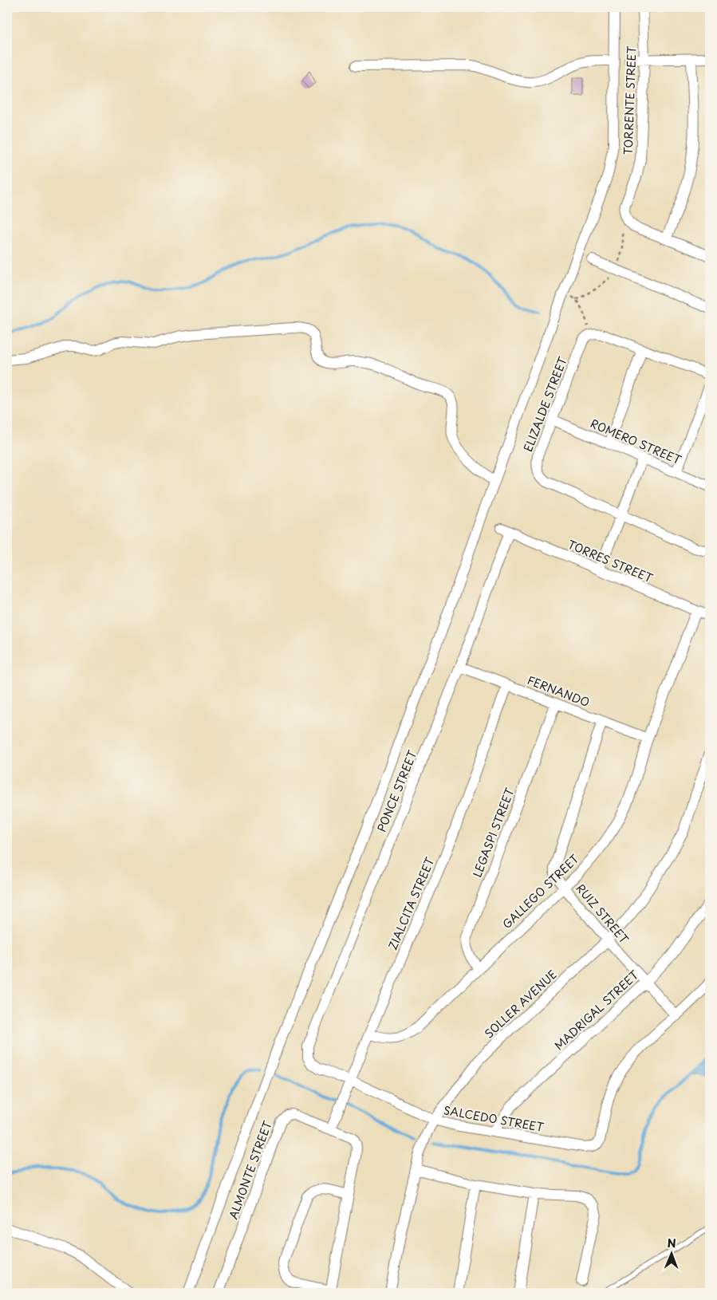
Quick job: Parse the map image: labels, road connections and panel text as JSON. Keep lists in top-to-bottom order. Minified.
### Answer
{"streets":{"street":["TORRENTE STREET","ELIZALDE STREET","ROMERO STREET","TORRES STREET","FERNANDO","PONCE STREET","LEGASPI STREET","GALLEGO STREET","ZIALCITA STREET","RUIZ STREET","SOLLER AVENUE","MADRIGAL STREET","SALCEDO STREET","ALMONTE STREET"]},"crossings":[["ELIZALDE STREET","ROMERO STREET"],["TORRES STREET","PONCE STREET"],["TORRES STREET","GALLEGO STREET"],["FERNANDO","PONCE STREET"],["FERNANDO","LEGASPI STREET"],["FERNANDO","GALLEGO STREET"],["FERNANDO","ZIALCITA STREET"],["FERNANDO","RUIZ STREET"],["PONCE STREET","SALCEDO STREET"],["LEGASPI STREET","GALLEGO STREET"],["GALLEGO STREET","ZIALCITA STREET"],["GALLEGO STREET","RUIZ STREET"],["ZIALCITA STREET","SALCEDO STREET"],["ZIALCITA STREET","ALMONTE STREET"],["RUIZ STREET","SOLLER AVENUE"],["RUIZ STREET","MADRIGAL STREET"],["RUIZ STREET","SALCEDO STREET"],["SOLLER AVENUE","SALCEDO STREET"],["MADRIGAL STREET","SALCEDO STREET"]],"north":"top"}
